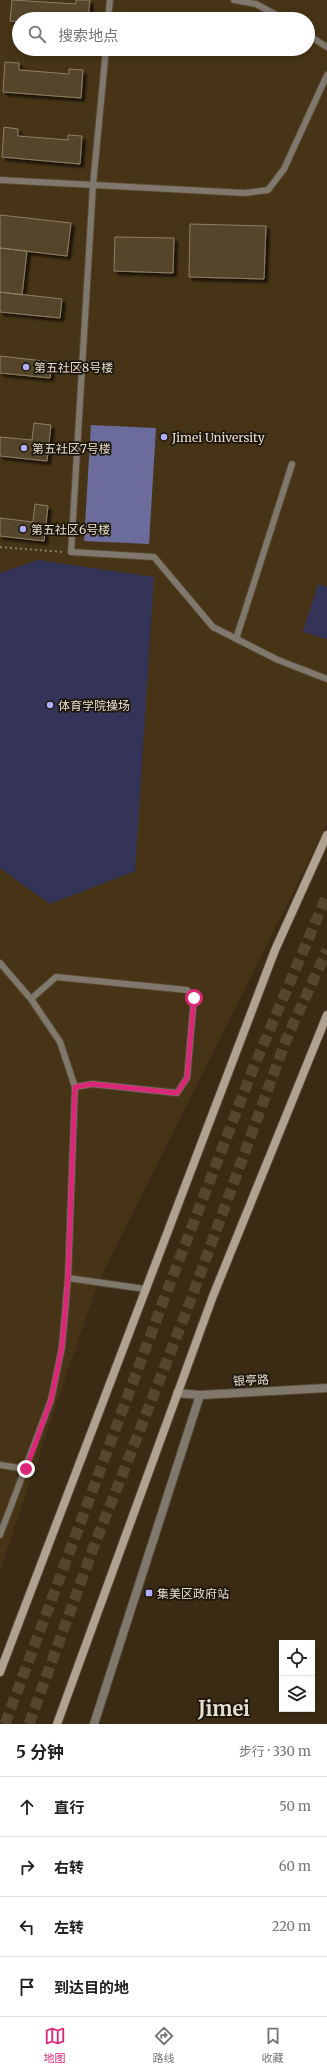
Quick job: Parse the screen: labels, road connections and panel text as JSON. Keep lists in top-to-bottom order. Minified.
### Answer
{"streets":{"street":["银亭路"]},"districts":["Jimei"],"places":{"other":["第五社区8号楼","Jimei University","第五社区7号楼","第五社区6号楼","体育学院操场"],"transit":["集美区政府站"]},"page":{"search":"搜索地点","heading":["5 分钟","步行 · 330 m"],"list":[["直行","50 m"],["右转","60 m"],["左转","220 m"],"到达目的地"],"nav":["地图","路线","收藏"]}}
